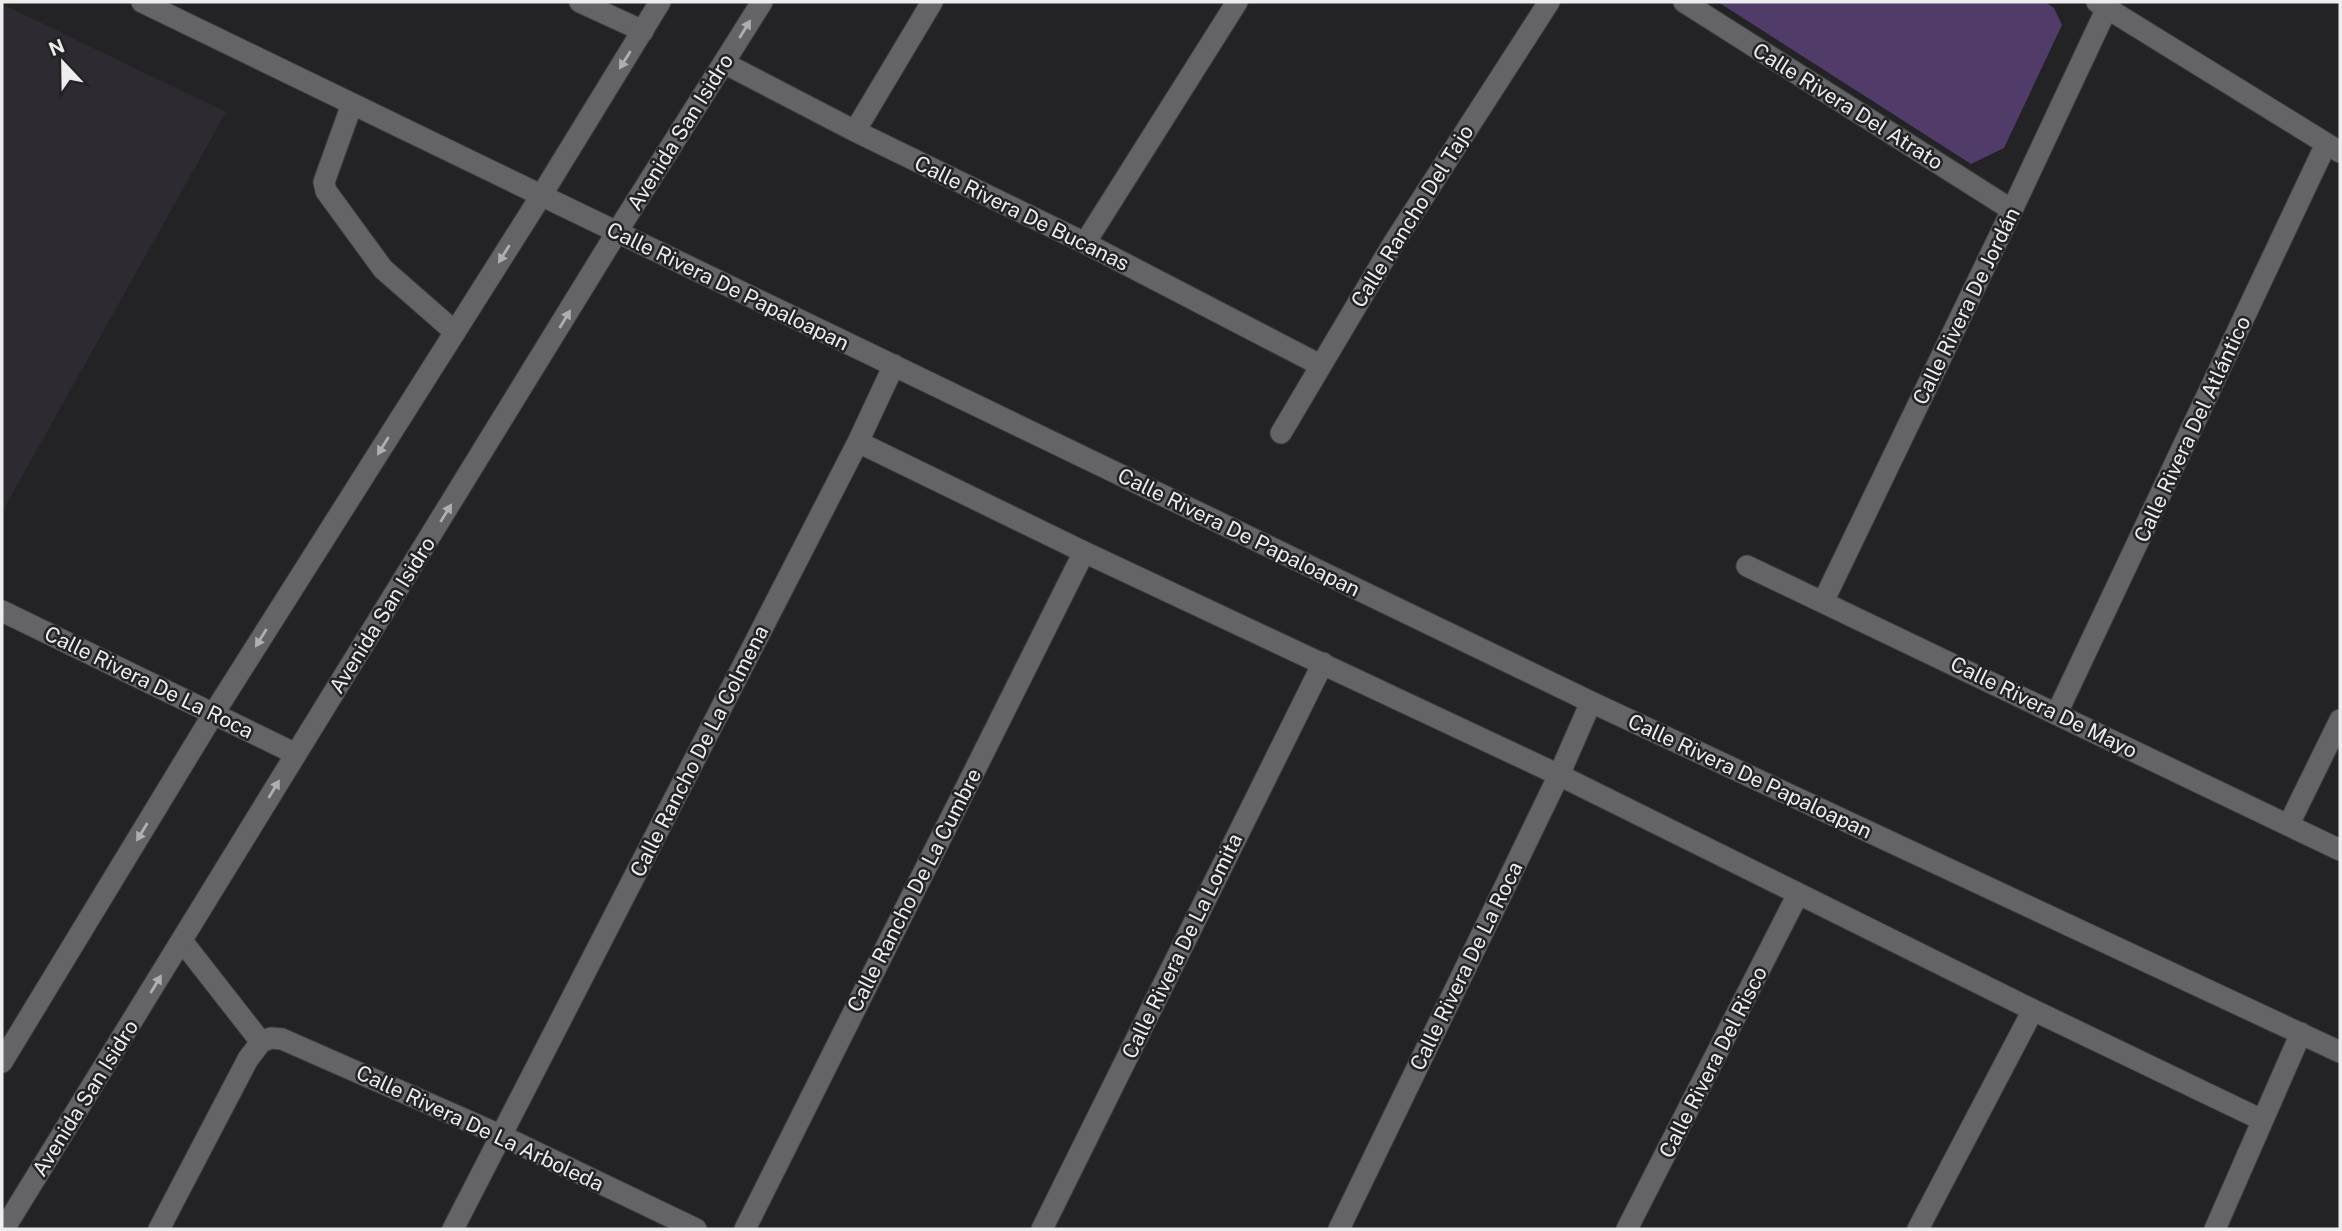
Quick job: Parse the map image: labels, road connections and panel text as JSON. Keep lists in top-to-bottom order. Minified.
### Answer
{"streets":{"street":["Calle Rivera Del Atrato","Avenida San Isidro","Calle Rivera De Bucanas","Calle Rancho Del Tajo","Calle Rivera De Papaloapan","Calle Rivera De Jordán","Calle Rivera Del Atlántico","Calle Rivera De La Roca","Calle Rivera De Mayo","Calle Rancho De La Colmena","Calle Rancho De La Cumbre","Calle Rivera De La Lomita","Calle Rivera Del Risco","Calle Rivera De La Arboleda"]},"crossings":[["Calle Rivera Del Atrato","Calle Rivera De Jordán"],["Avenida San Isidro","Calle Rivera De Bucanas"],["Avenida San Isidro","Calle Rivera De Papaloapan"],["Avenida San Isidro","Calle Rivera De La Roca"],["Calle Rivera De Bucanas","Calle Rancho Del Tajo"],["Calle Rivera De Papaloapan","Calle Rivera De La Roca"],["Calle Rivera De Papaloapan","Calle Rancho De La Colmena"],["Calle Rivera De Jordán","Calle Rivera De Mayo"],["Calle Rivera Del Atlántico","Calle Rivera De Mayo"],["Calle Rancho De La Colmena","Calle Rivera De La Arboleda"]],"north":"top"}
